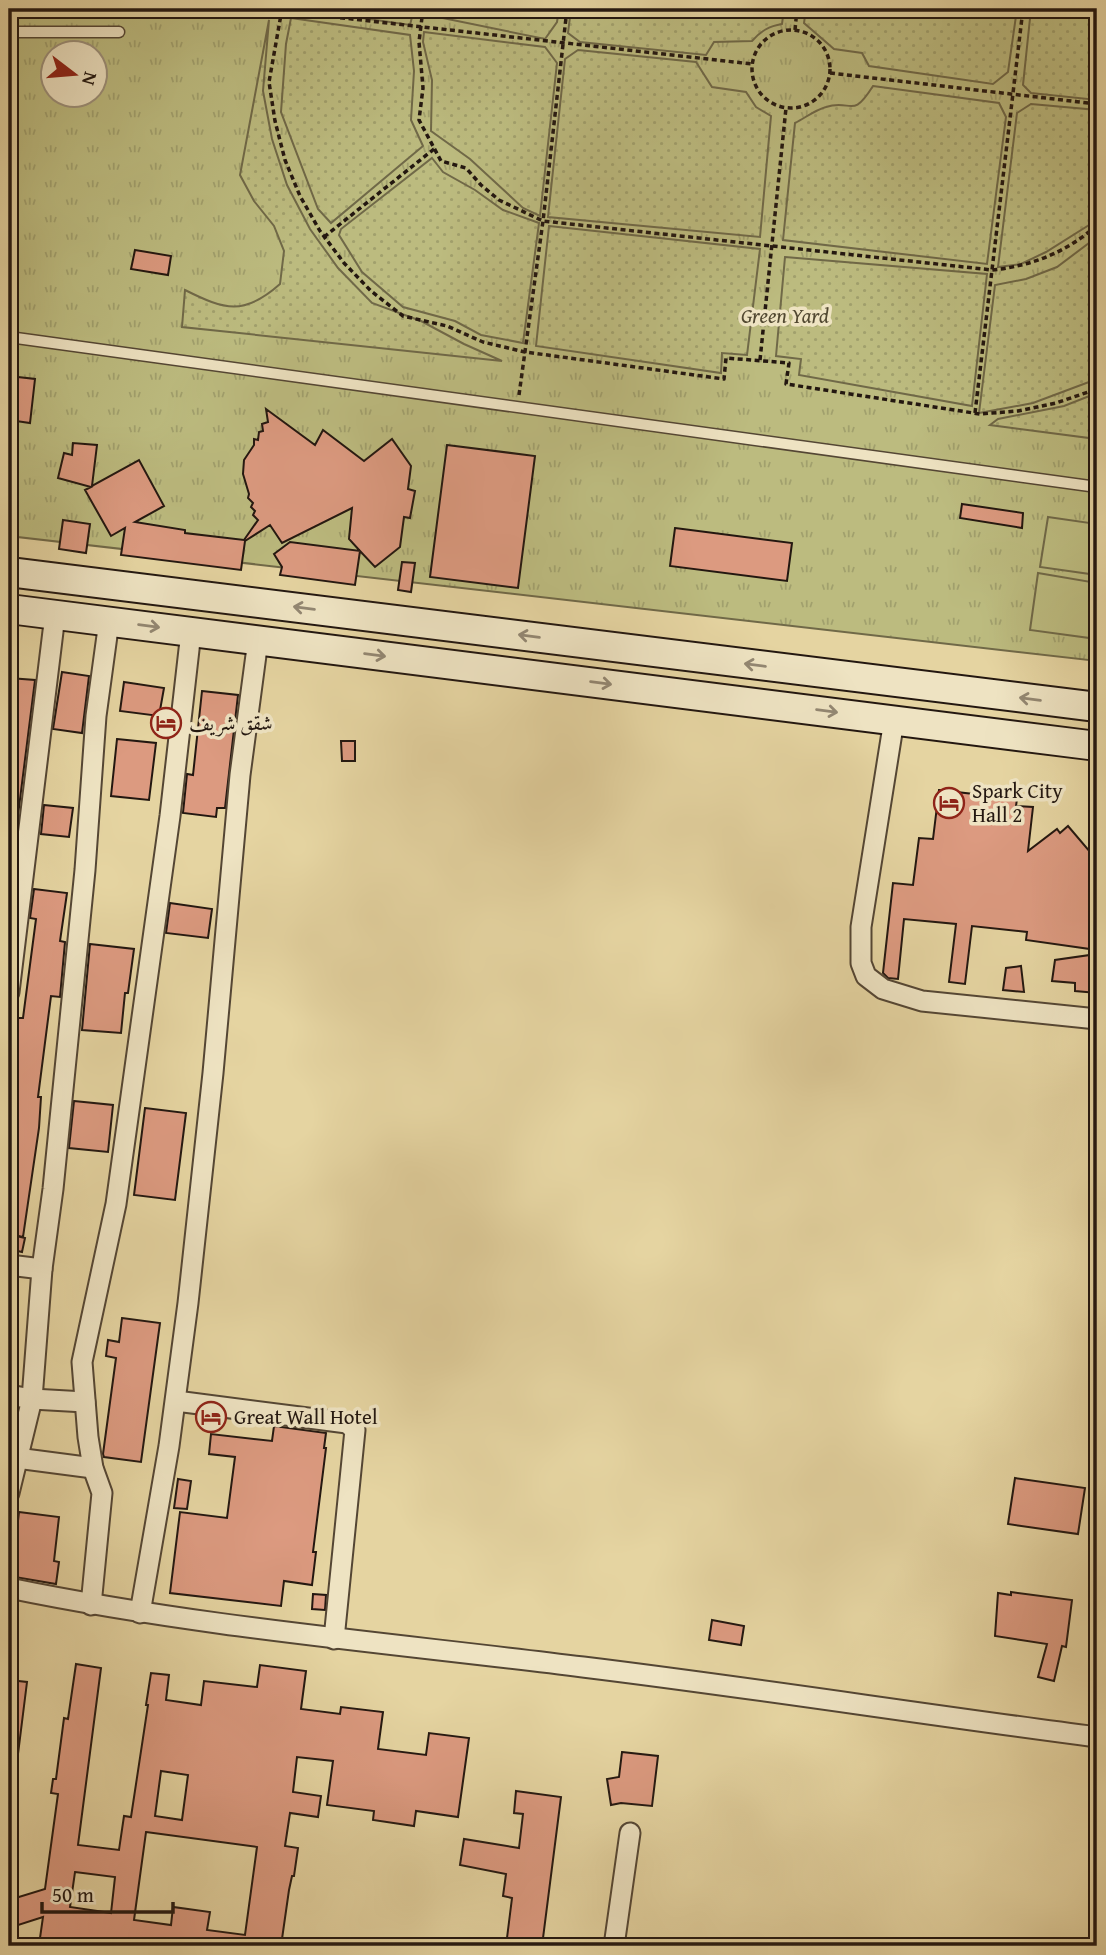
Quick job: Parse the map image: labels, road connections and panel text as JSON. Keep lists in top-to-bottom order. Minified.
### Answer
{"parks":["Green Yard"],"places":{"hotel":["شقق شريف","Spark City Hall 2","Great Wall Hotel"]},"scale_bar":"50 m","north":"right"}
